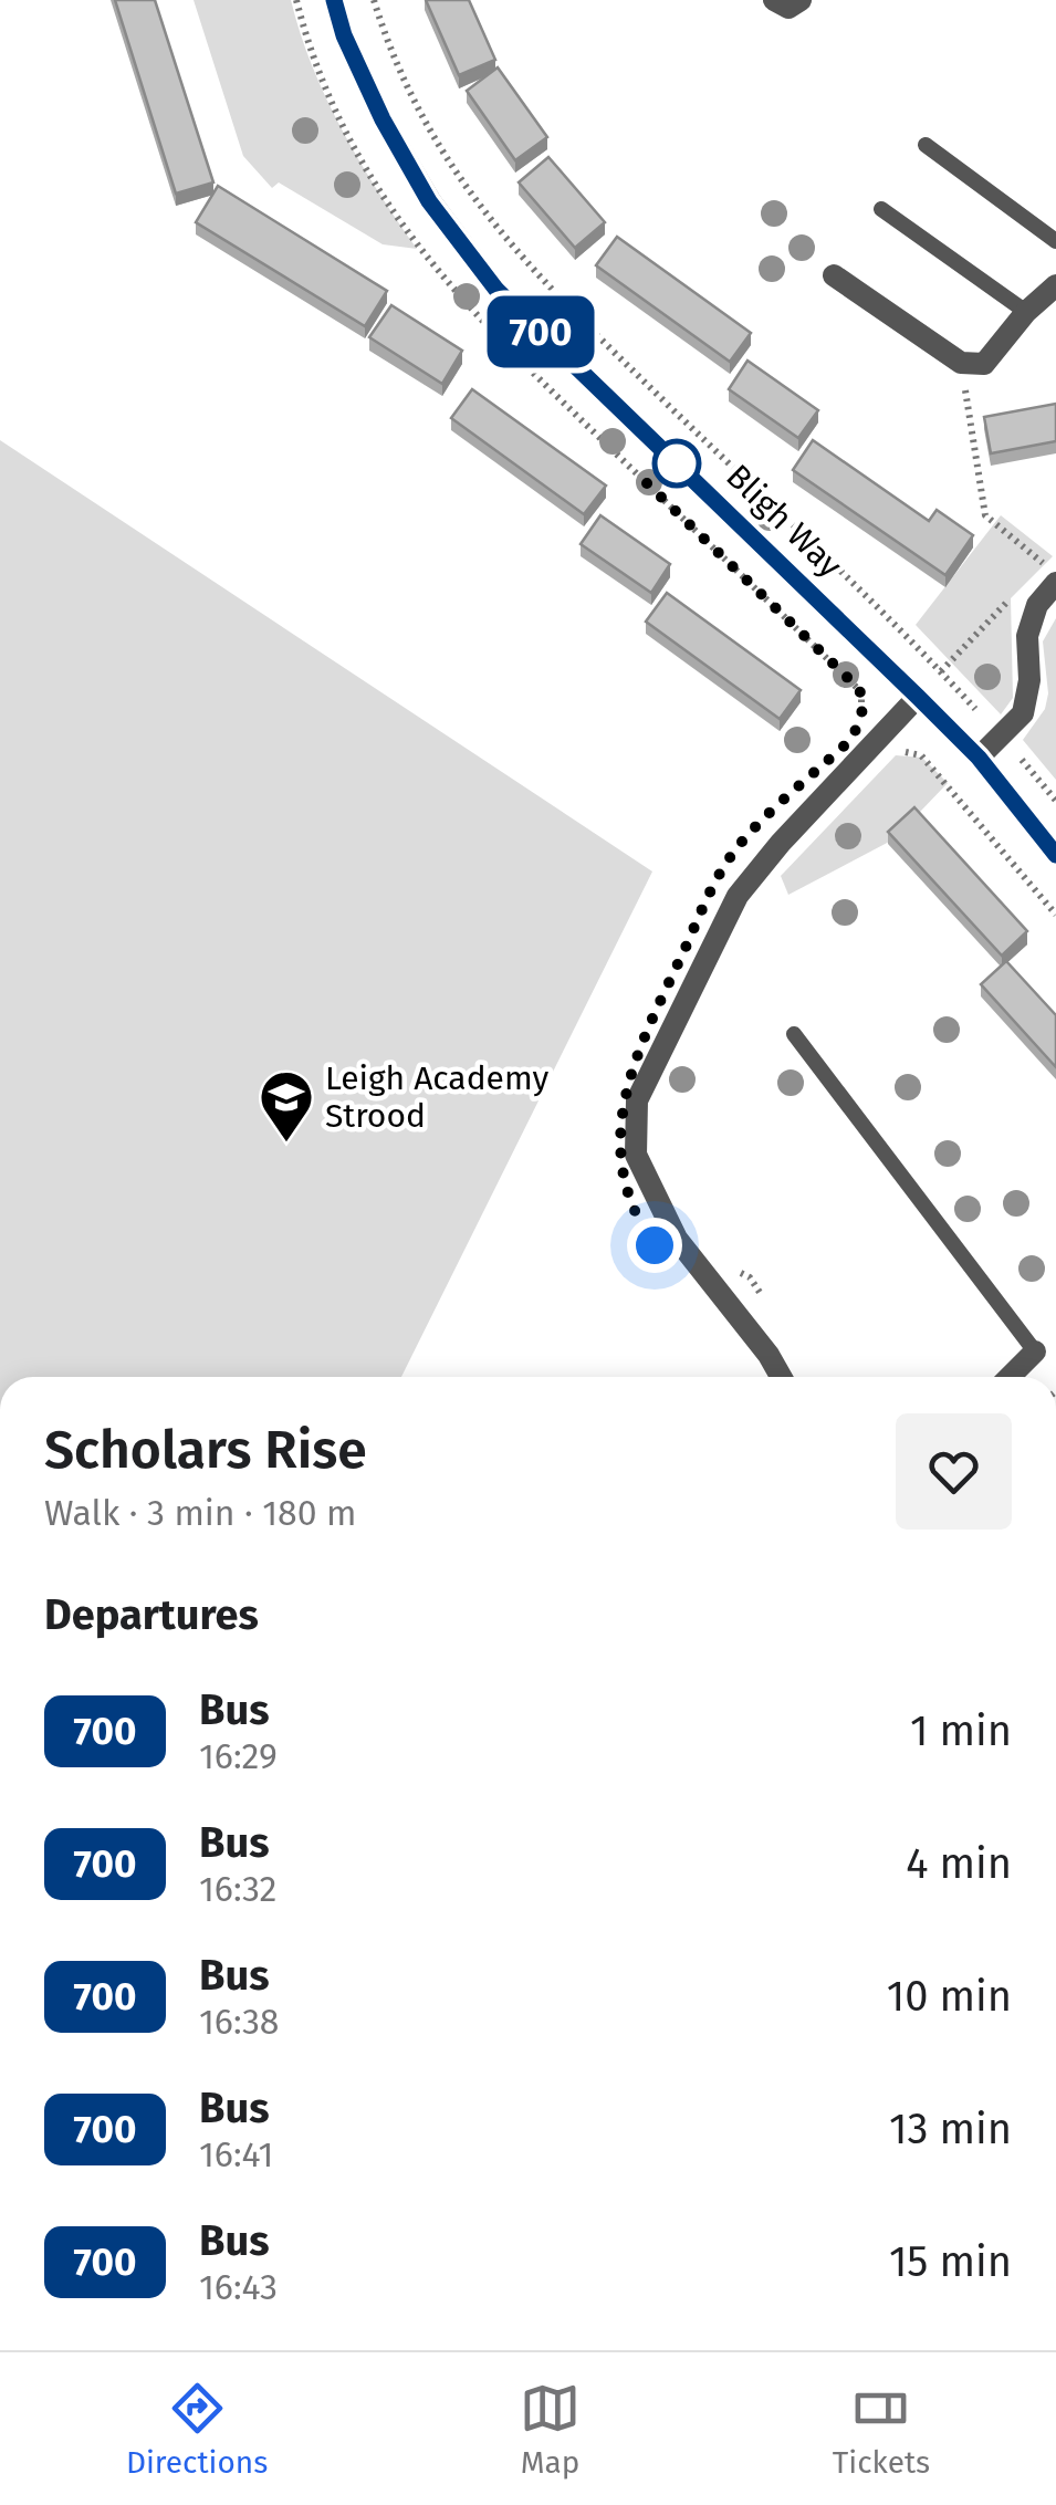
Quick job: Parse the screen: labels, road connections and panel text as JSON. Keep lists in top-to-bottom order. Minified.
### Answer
{"streets":{"street":["Bligh Way"]},"places":{"school or university":["Leigh Academy Strood"]},"lines":["bus line 700"],"page":{"on_map":"700","heading":[["Scholars Rise","Walk · 3 min · 180 m"],"Departures"],"list":[{"mark":"700","name":"Bus","note":"16:29","value":"1 min"},{"mark":"700","name":"Bus","note":"16:32","value":"4 min"},{"mark":"700","name":"Bus","note":"16:38","value":"10 min"},{"mark":"700","name":"Bus","note":"16:41","value":"13 min"},{"mark":"700","name":"Bus","note":"16:43","value":"15 min"}],"tabs":["Directions","Map","Tickets"]}}
